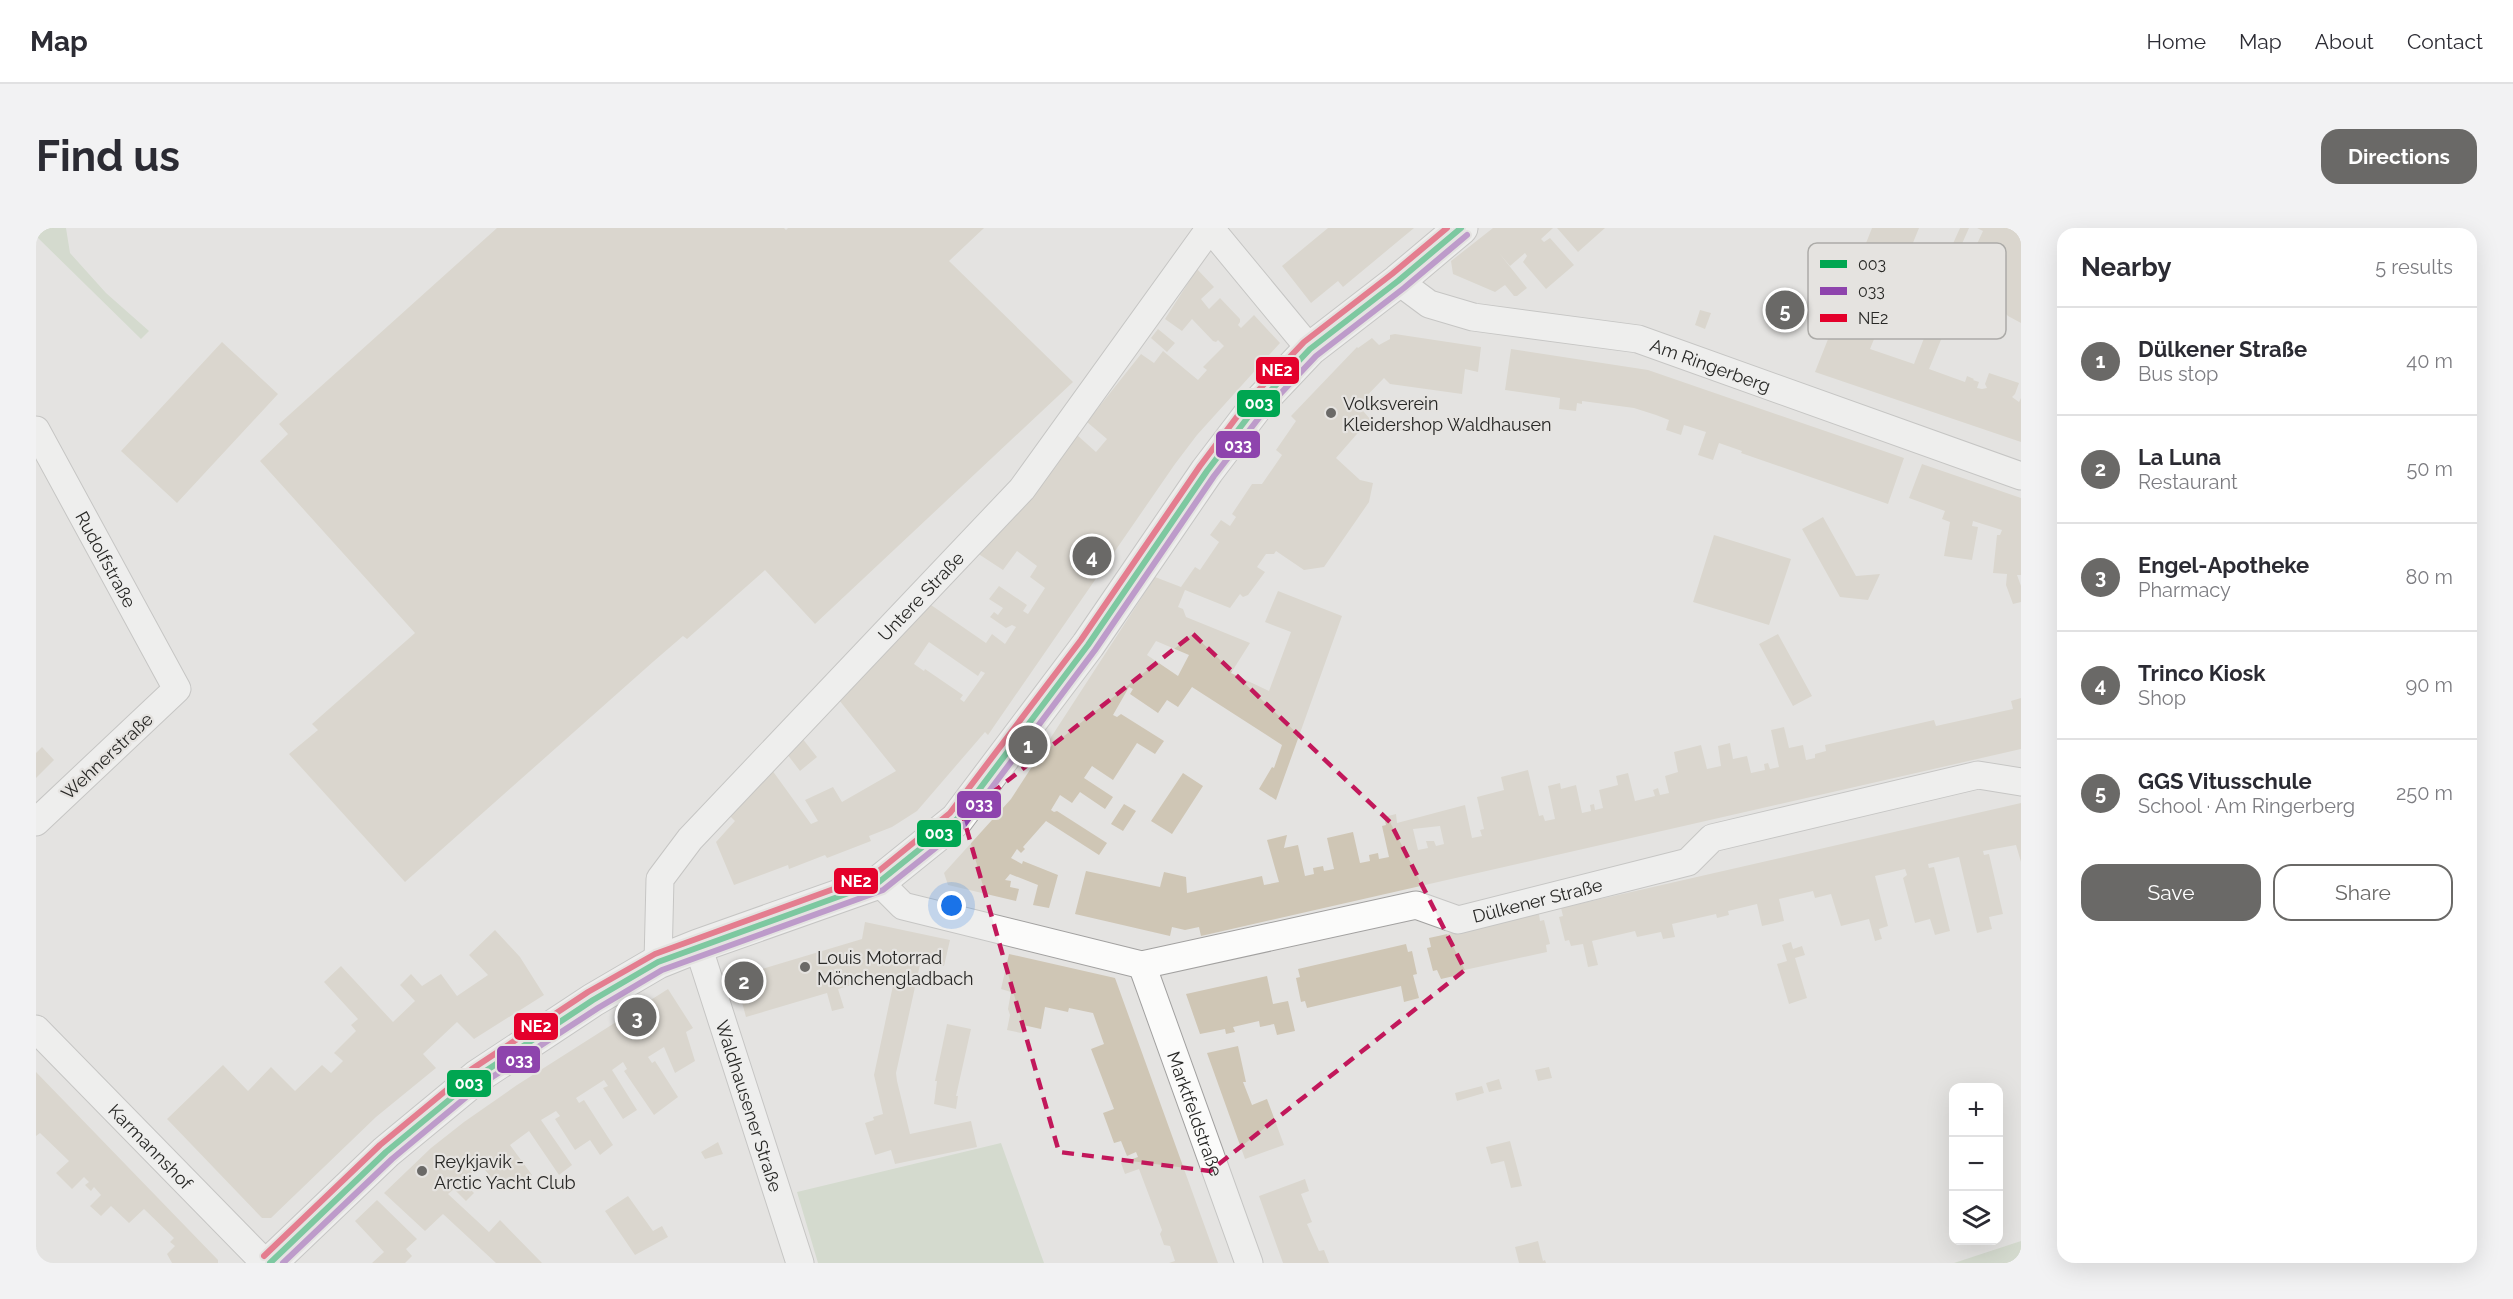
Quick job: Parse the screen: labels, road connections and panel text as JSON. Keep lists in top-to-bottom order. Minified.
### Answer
{"streets":{"street":["Am Ringerberg","Rudolfstraße","Untere Straße","Wehnerstraße","Dülkener Straße","Waldhausener Straße","Marktfeldstraße","Karmannshof"]},"crossings":[["Rudolfstraße","Wehnerstraße"],["Dülkener Straße","Marktfeldstraße"]],"places":["Volksverein Kleidershop Waldhausen","Louis Motorrad Mönchengladbach","Reykjavik - Arctic Yacht Club"],"lines":["transit line 003","transit line NE2","transit line 033"],"legend":["003","033","NE2"],"page":{"header":"Map","nav":["Home","Map","About","Contact"],"buttons":["Directions",["Save","Share"]],"title":"Find us","heading":["Nearby","5 results"],"pins":["5","4","1","2","3"],"list":[{"mark":"1","name":"Dülkener Straße","note":"Bus stop","value":"40 m"},{"mark":"2","name":"La Luna","note":"Restaurant","value":"50 m"},{"mark":"3","name":"Engel-Apotheke","note":"Pharmacy","value":"80 m"},{"mark":"4","name":"Trinco Kiosk","note":"Shop","value":"90 m"},{"mark":"5","name":"GGS Vitusschule","note":"School · Am Ringerberg","value":"250 m"}],"map_buttons":["+","−"]}}
